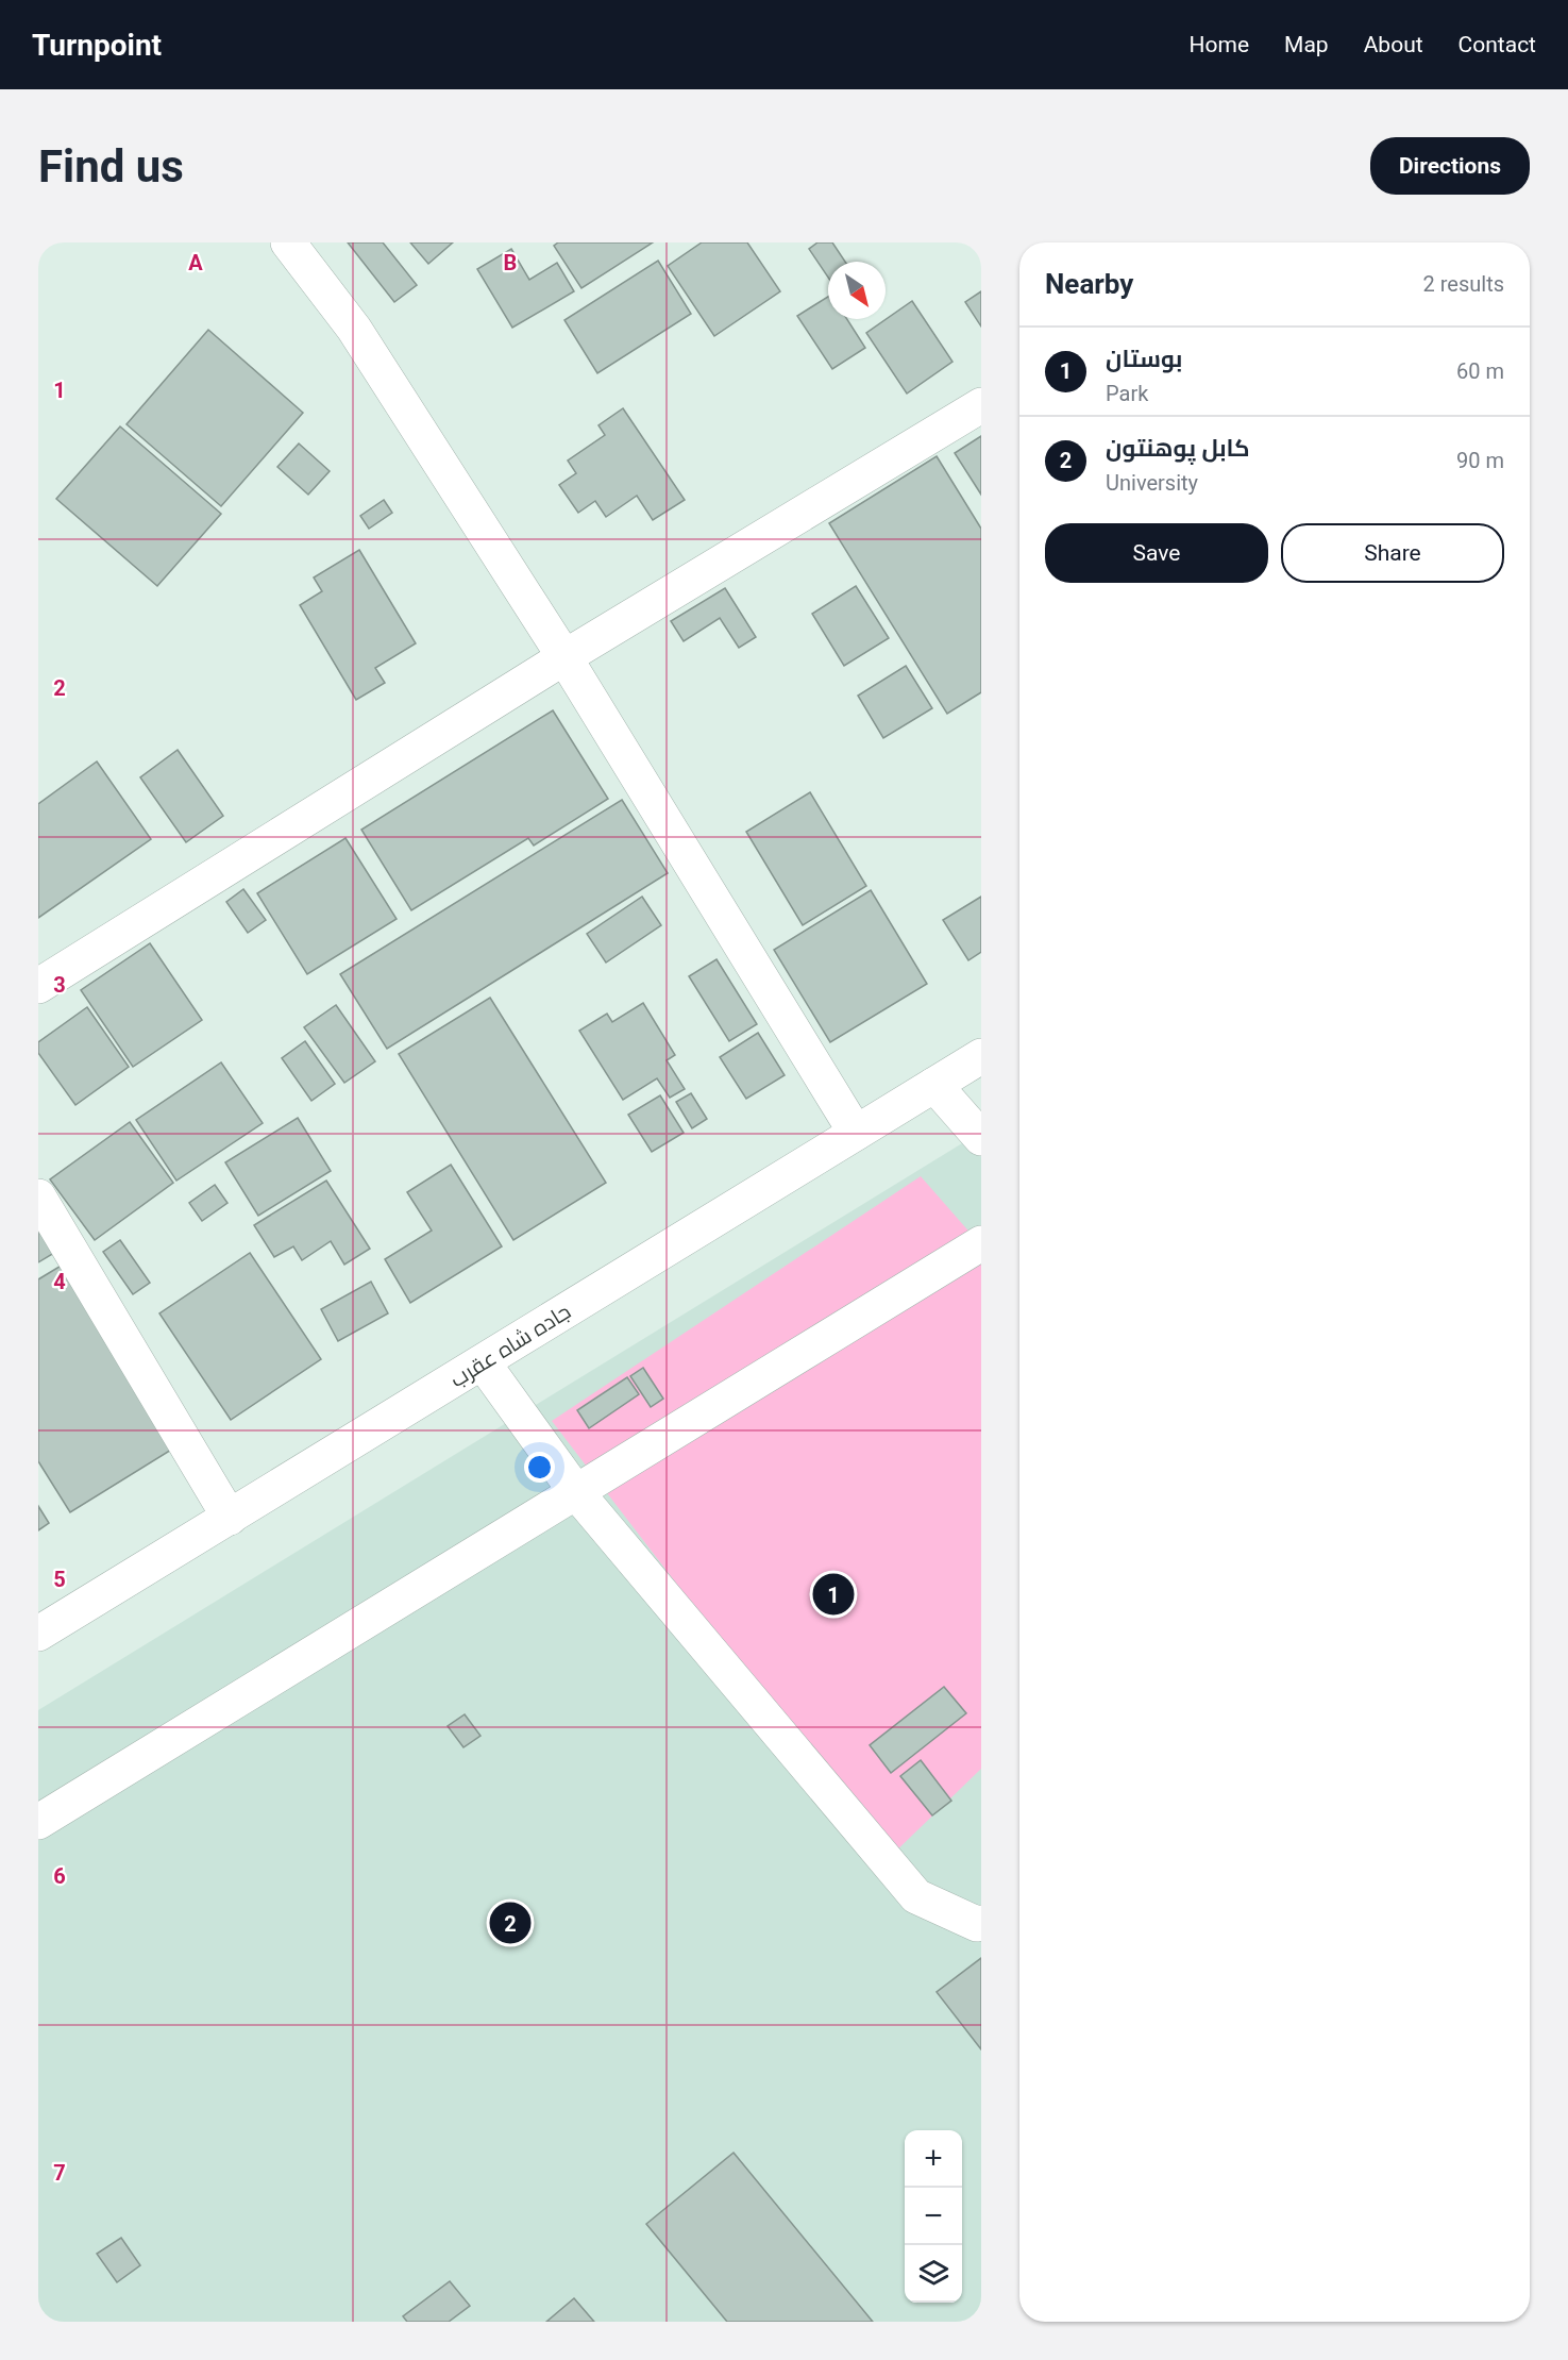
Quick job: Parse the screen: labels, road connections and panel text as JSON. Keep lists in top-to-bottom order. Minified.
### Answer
{"streets":{"main road":["جاده شاه عقرب"]},"north":"bottom right","page":{"header":"Turnpoint","nav":["Home","Map","About","Contact"],"buttons":["Directions",["Save","Share"]],"title":"Find us","heading":["Nearby","2 results"],"list":[{"mark":"1","name":"بوستان","note":"Park","value":"60 m"},{"mark":"2","name":"کابل پوهنتون","note":"University","value":"90 m"}],"pins":["1","2"],"map_buttons":["+","−"]},"grid":{"columns":["A","B"],"rows":["1","2","3","4","5","6","7"]}}
